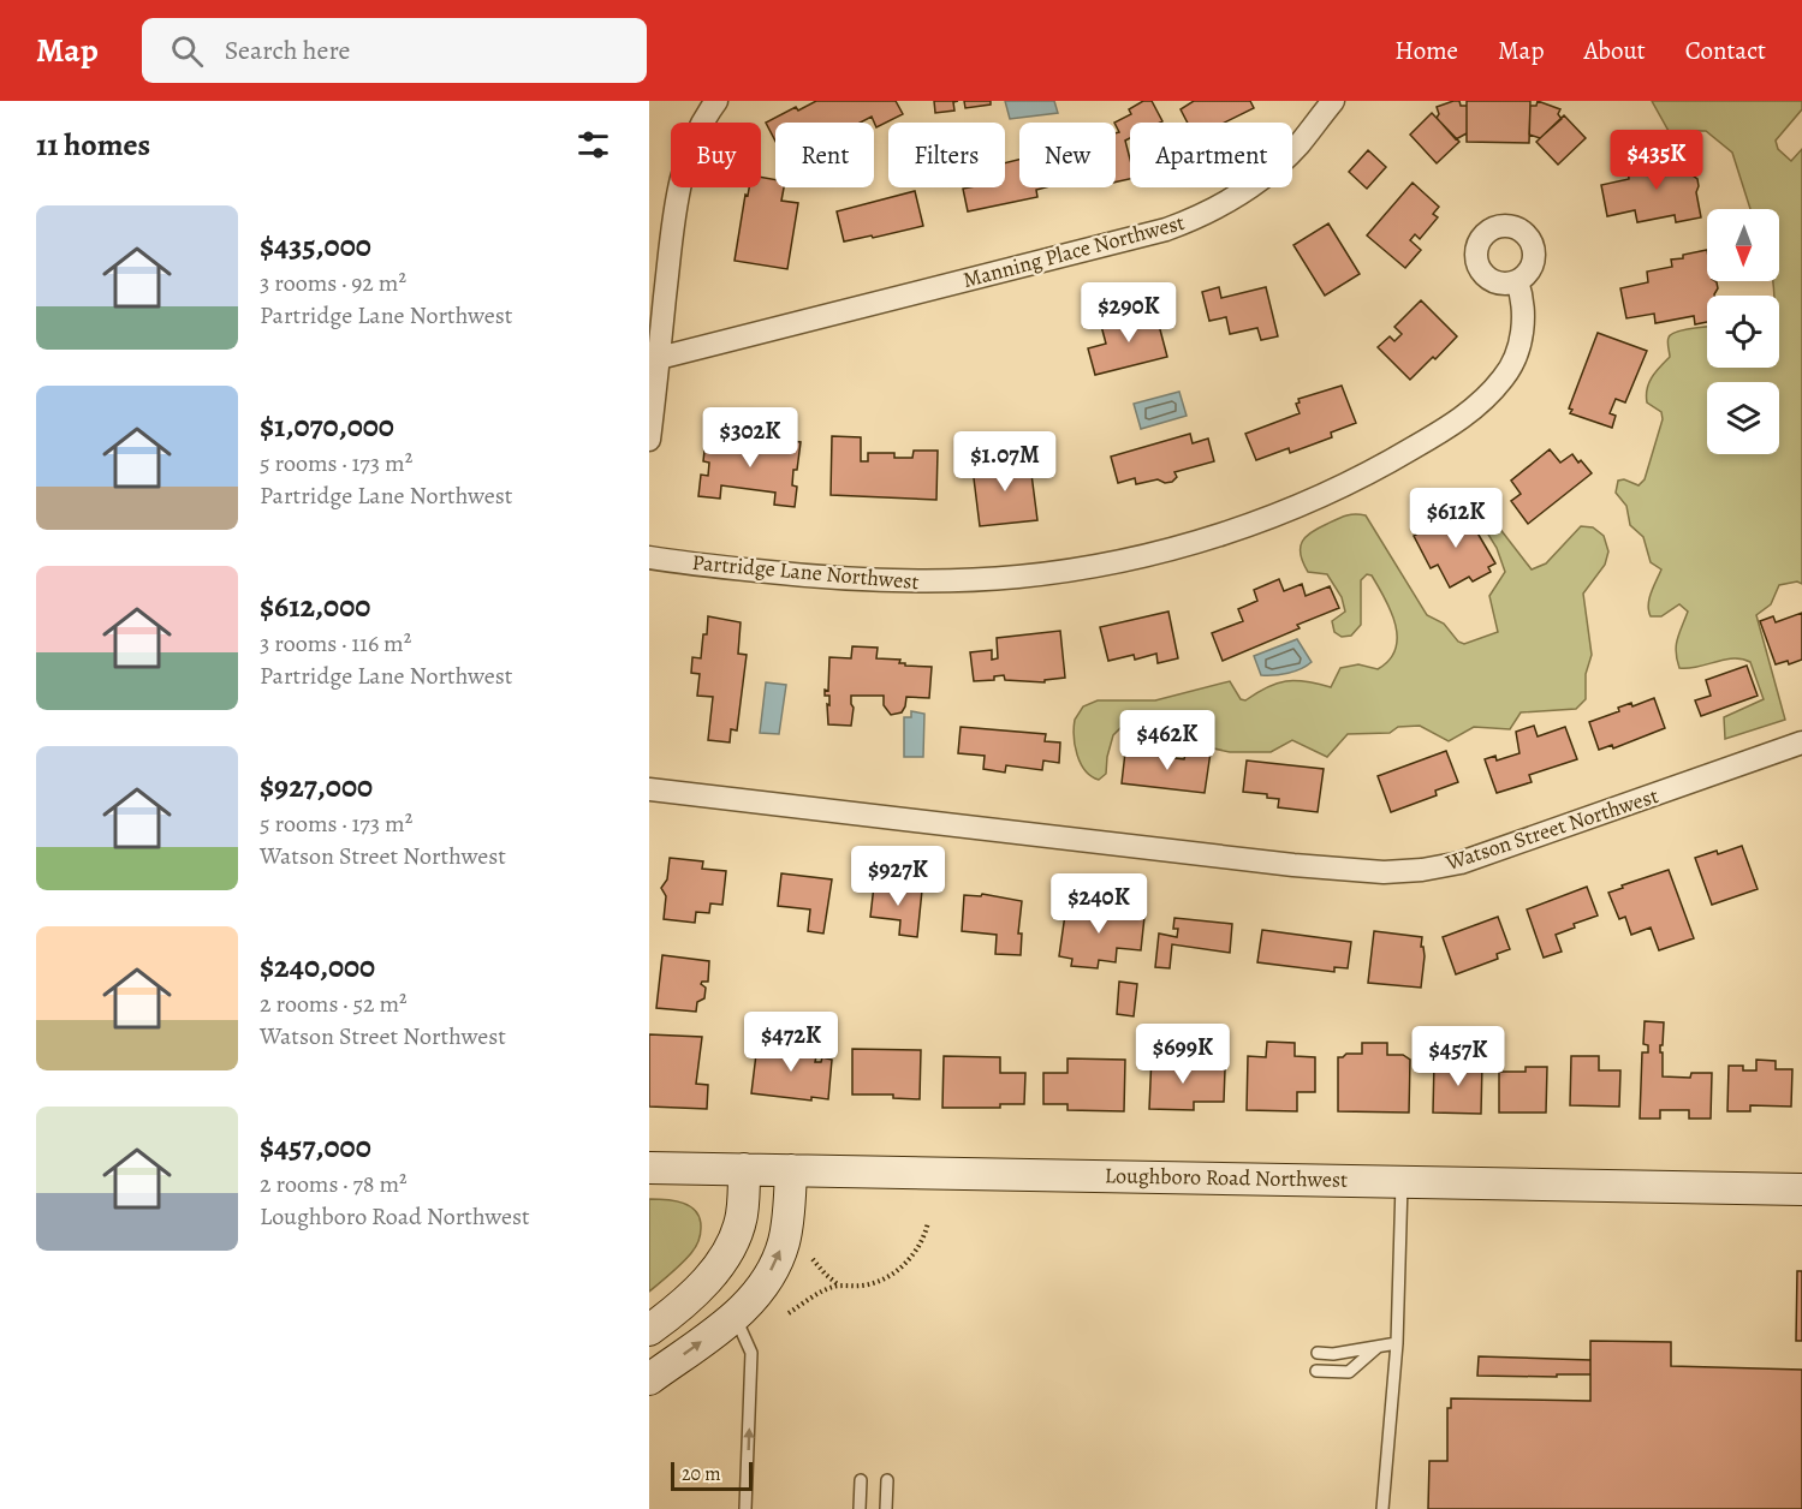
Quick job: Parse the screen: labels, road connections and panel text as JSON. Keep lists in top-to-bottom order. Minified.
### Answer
{"streets":{"main road":["Loughboro Road Northwest"],"street":["Manning Place Northwest","Partridge Lane Northwest","Watson Street Northwest"]},"scale_bar":"20 m","north":"bottom","page":{"header":"Map","search":"Search here","nav":["Home","Map","About","Contact"],"heading":"11 homes","chip":["Buy","Rent","Filters","New","Apartment"],"price":["$435K","$290K","$302K","$1.07M","$612K","$462K","$927K","$240K","$472K","$699K","$457K"],"list":[{"name":"$435,000","note":"3 rooms · 92 m² · Partridge Lane Northwest"},{"name":"$1,070,000","note":"5 rooms · 173 m² · Partridge Lane Northwest"},{"name":"$612,000","note":"3 rooms · 116 m² · Partridge Lane Northwest"},{"name":"$927,000","note":"5 rooms · 173 m² · Watson Street Northwest"},{"name":"$240,000","note":"2 rooms · 52 m² · Watson Street Northwest"},{"name":"$457,000","note":"2 rooms · 78 m² · Loughboro Road Northwest"}],"scale":"20 m"}}
